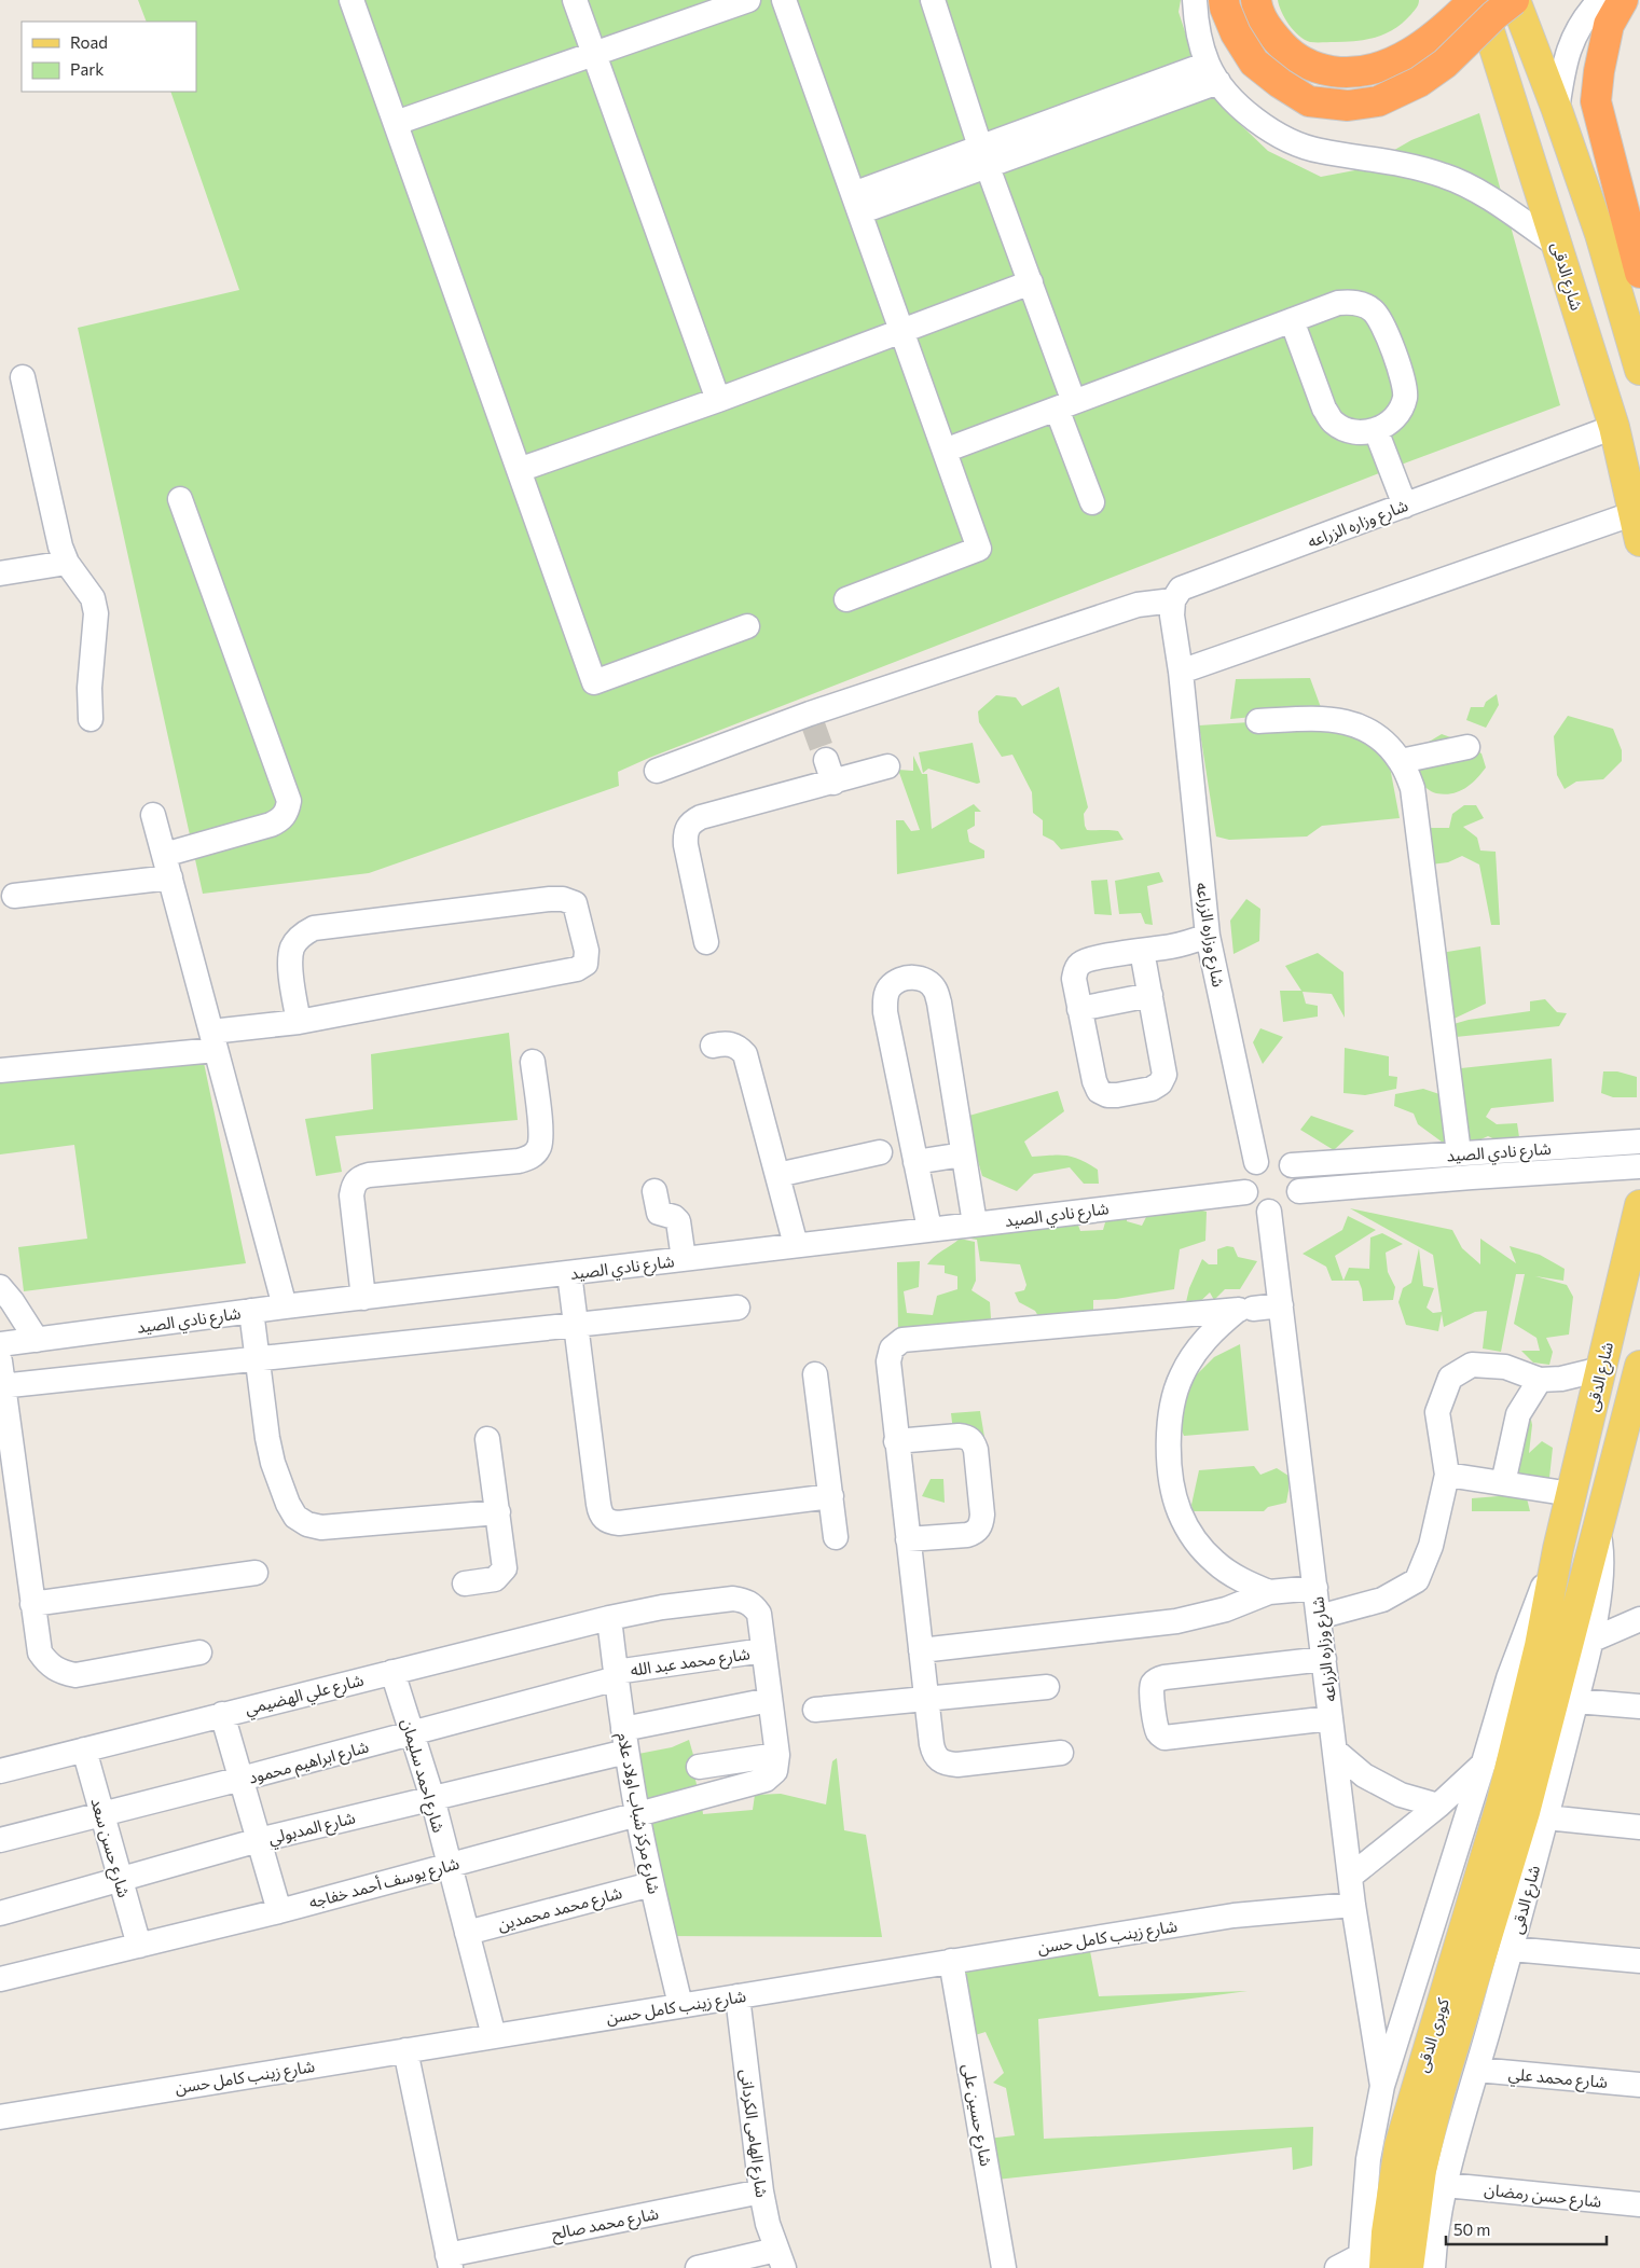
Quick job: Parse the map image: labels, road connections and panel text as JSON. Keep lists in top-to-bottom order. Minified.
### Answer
{"streets":{"main road":["شارع الدقى","كوبرى الدقى"],"street":["شارع وزاره الزراعه","شارع نادي الصيد","شارع محمد عبد الله","شارع علي الهضيمي","شارع ابراهيم محمود","شارع احمد سليمان","شارع مركز شباب اولاد علام","شارع المدبولي","شارع حسن سعد","شارع يوسف أحمد خفاجه","شارع محمد محمدين","شارع زينب كامل حسن","شارع محمد علي","شارع حسين على","شارع الهامى الكردانى","شارع حسن رمضان","شارع محمد صالح"]},"crossings":[["شارع الدقى","شارع وزاره الزراعه"],["شارع الدقى","كوبرى الدقى"],["شارع الدقى","شارع محمد علي"],["شارع الدقى","شارع حسن رمضان"],["شارع وزاره الزراعه","شارع نادي الصيد"],["شارع وزاره الزراعه","شارع زينب كامل حسن"],["شارع محمد عبد الله","شارع علي الهضيمي"],["شارع محمد عبد الله","شارع ابراهيم محمود"],["شارع محمد عبد الله","شارع مركز شباب اولاد علام"],["شارع علي الهضيمي","شارع احمد سليمان"],["شارع علي الهضيمي","شارع مركز شباب اولاد علام"],["شارع علي الهضيمي","شارع حسن سعد"],["شارع ابراهيم محمود","شارع احمد سليمان"],["شارع ابراهيم محمود","شارع مركز شباب اولاد علام"],["شارع ابراهيم محمود","شارع حسن سعد"],["شارع احمد سليمان","شارع المدبولي"],["شارع احمد سليمان","شارع يوسف أحمد خفاجه"],["شارع احمد سليمان","شارع محمد محمدين"],["شارع احمد سليمان","شارع زينب كامل حسن"],["شارع مركز شباب اولاد علام","شارع المدبولي"],["شارع مركز شباب اولاد علام","شارع يوسف أحمد خفاجه"],["شارع مركز شباب اولاد علام","شارع محمد محمدين"],["شارع مركز شباب اولاد علام","شارع زينب كامل حسن"],["شارع المدبولي","شارع حسن سعد"],["شارع حسن سعد","شارع يوسف أحمد خفاجه"],["شارع زينب كامل حسن","شارع حسين على"],["شارع زينب كامل حسن","شارع الهامى الكردانى"],["شارع زينب كامل حسن","شارع محمد صالح"],["شارع الهامى الكردانى","شارع محمد صالح"]],"legend":["Road","Park"],"scale_bar":"50 m"}
